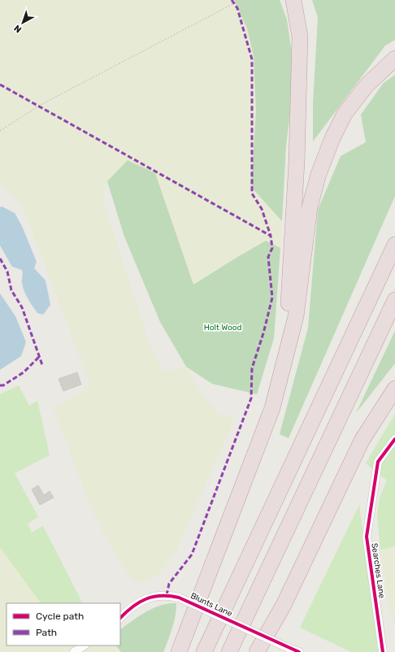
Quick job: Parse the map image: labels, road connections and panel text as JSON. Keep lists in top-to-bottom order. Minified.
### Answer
{"streets":{"street":["Searches Lane","Blunts Lane"]},"parks":["Holt Wood"],"legend":["Cycle path","Path"],"north":"bottom left"}
